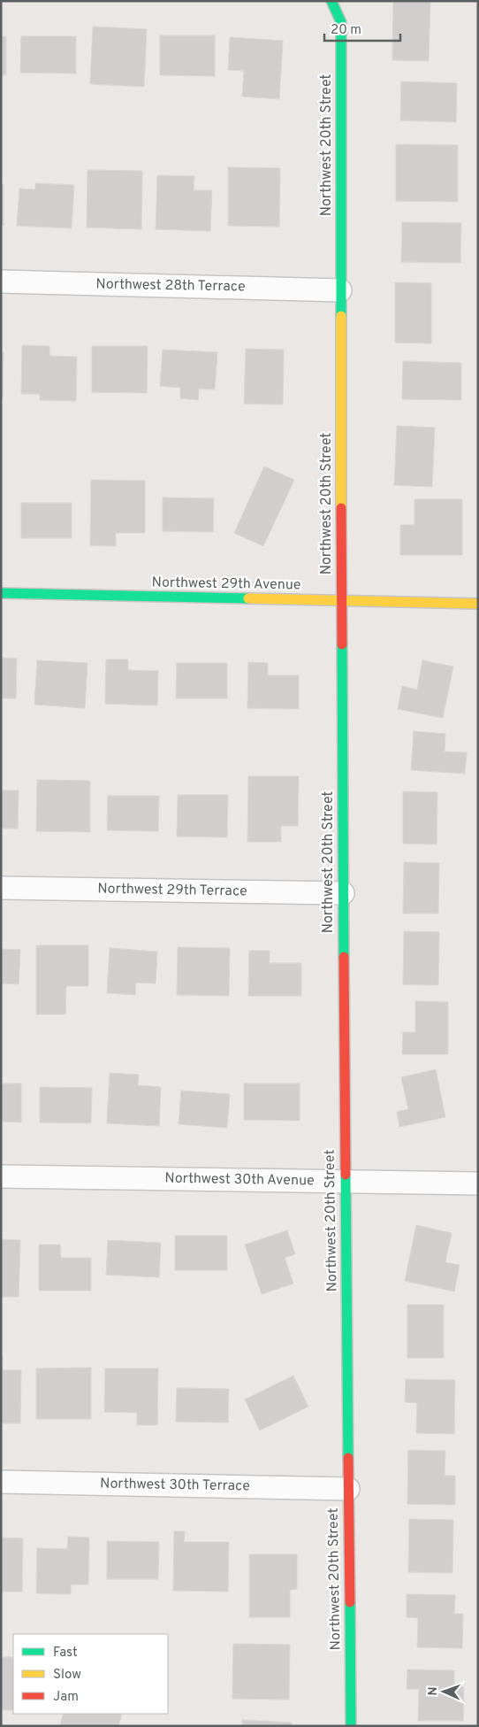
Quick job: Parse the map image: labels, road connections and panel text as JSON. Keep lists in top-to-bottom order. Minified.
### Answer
{"streets":{"street":["Northwest 20th Street","Northwest 28th Terrace","Northwest 29th Avenue","Northwest 29th Terrace","Northwest 30th Avenue","Northwest 30th Terrace"]},"crossings":[["Northwest 20th Street","Northwest 28th Terrace"],["Northwest 20th Street","Northwest 29th Avenue"],["Northwest 20th Street","Northwest 29th Terrace"],["Northwest 20th Street","Northwest 30th Avenue"],["Northwest 20th Street","Northwest 30th Terrace"]],"legend":["Fast","Slow","Jam"],"scale_bar":"20 m","north":"left"}
